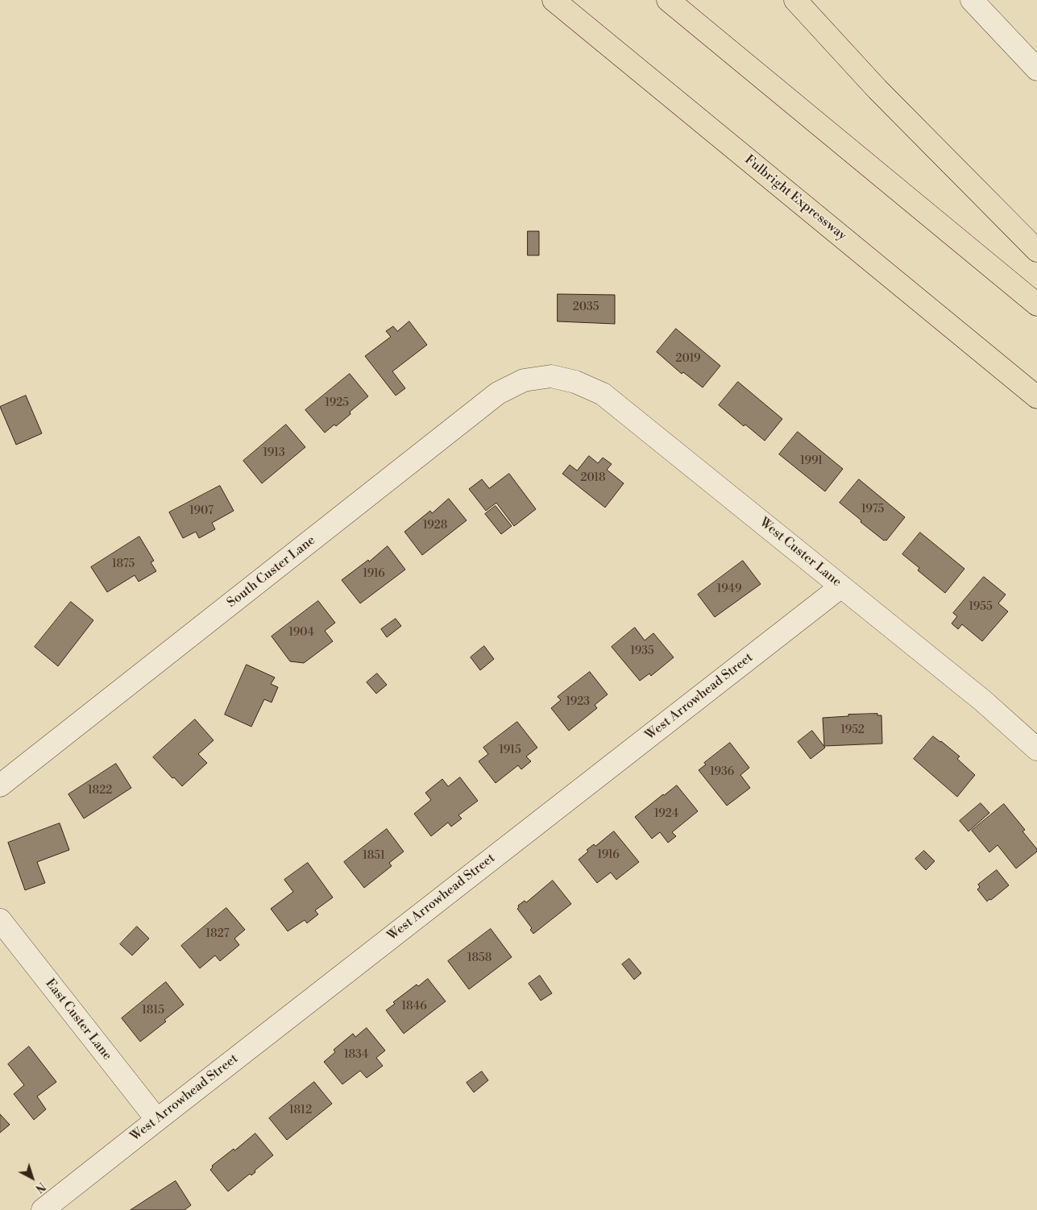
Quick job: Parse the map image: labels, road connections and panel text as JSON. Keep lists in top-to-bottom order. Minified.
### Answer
{"streets":{"highway":["Fulbright Expressway"],"street":["West Custer Lane","South Custer Lane","West Arrowhead Street","East Custer Lane"]},"crossings":[["West Custer Lane","South Custer Lane"],["West Custer Lane","West Arrowhead Street"],["West Arrowhead Street","East Custer Lane"]],"house_numbers":["2035","2019","1925","1913","1991","2018","1975","1907","1928","1875","1916","1949","1955","1904","1935","1923","1952","1915","1936","1822","1924","1916","1851","1827","1858","1846","1815","1834","1812"],"north":"bottom right"}
